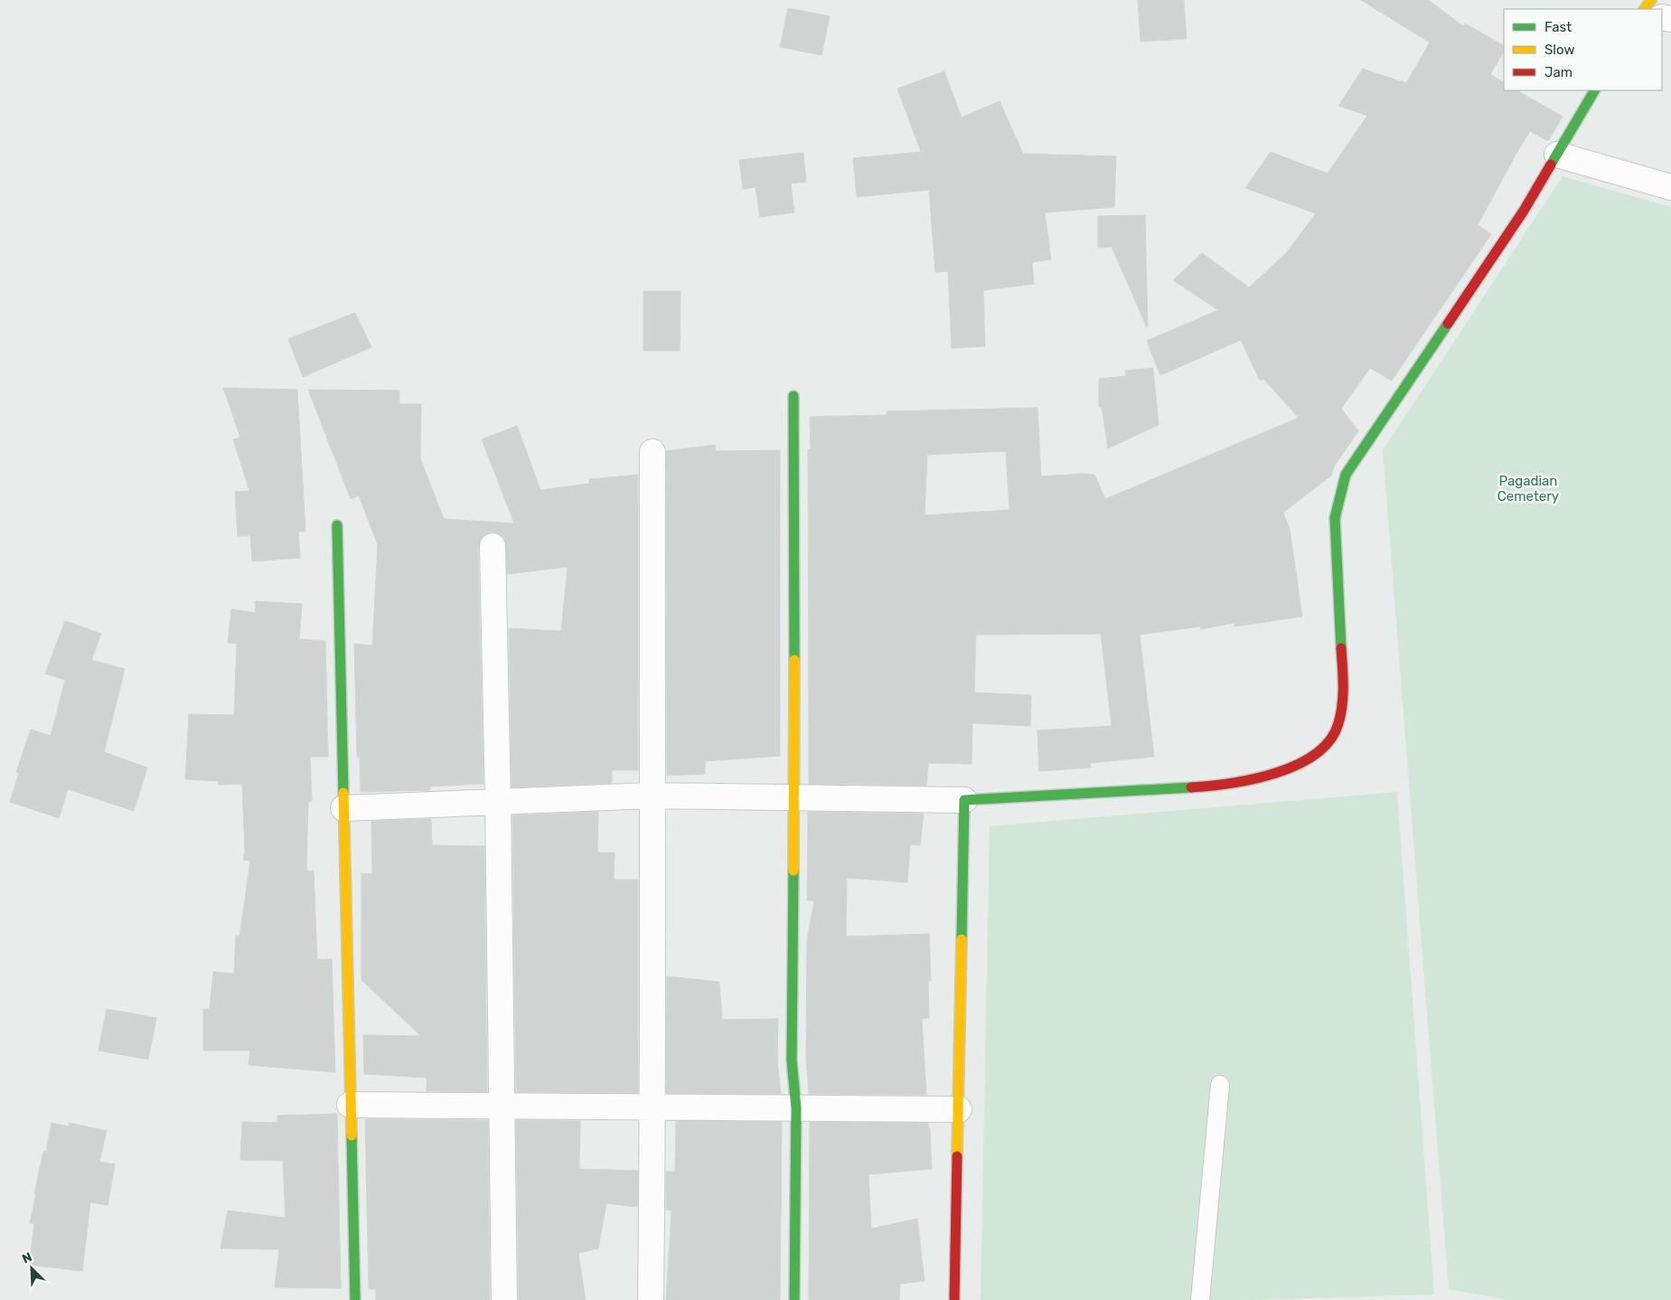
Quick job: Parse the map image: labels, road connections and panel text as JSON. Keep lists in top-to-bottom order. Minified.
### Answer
{"parks":["Pagadian Cemetery"],"legend":["Fast","Slow","Jam"],"north":"top left"}
